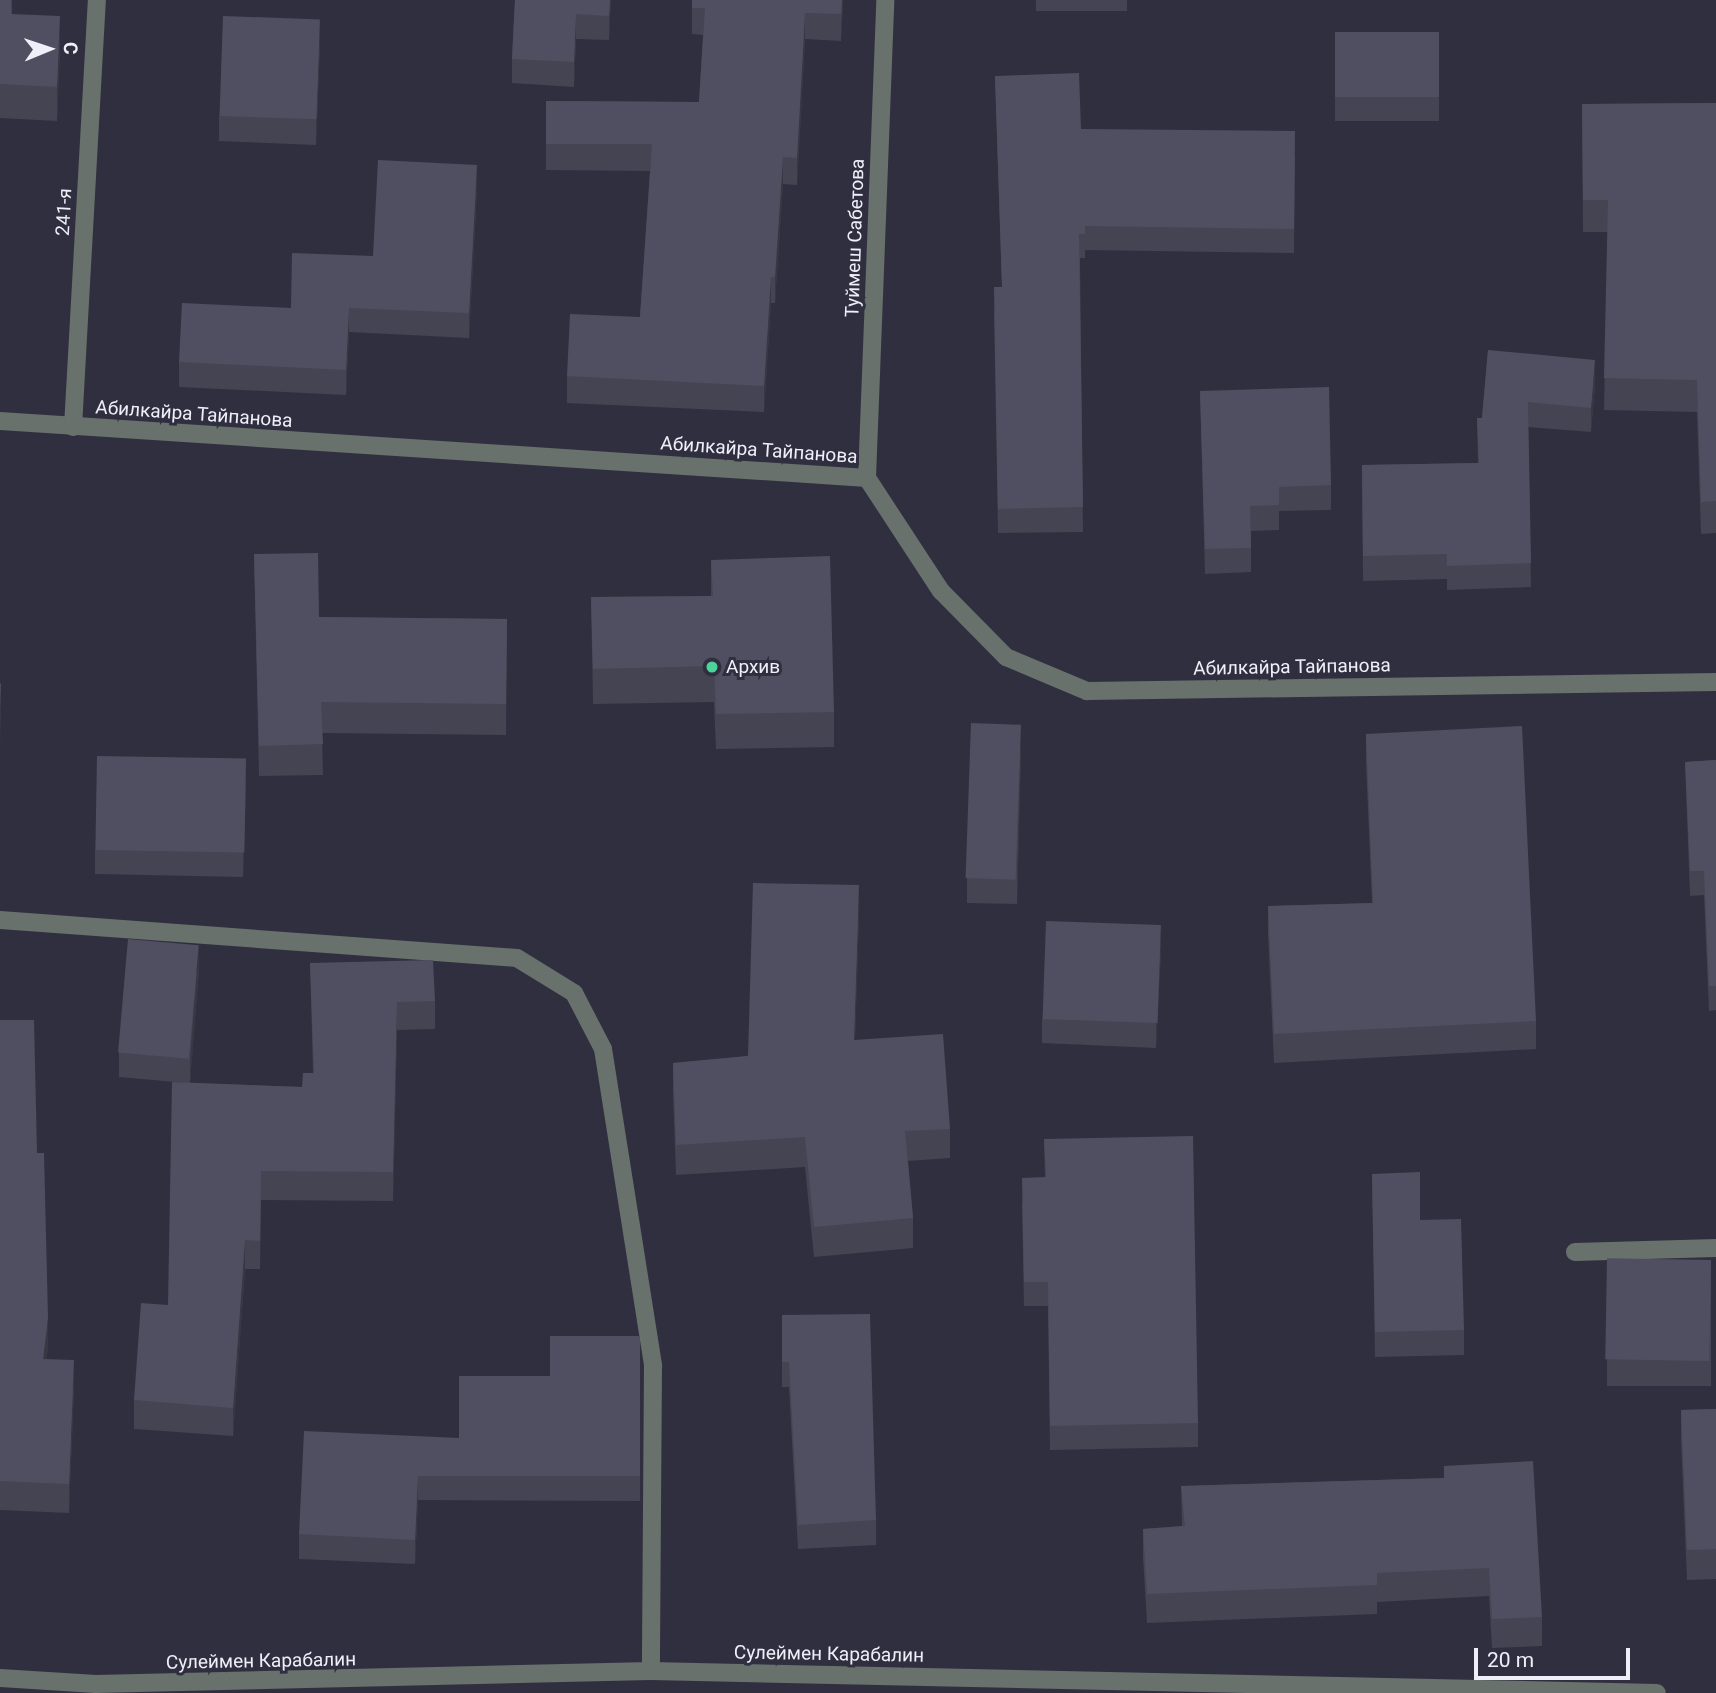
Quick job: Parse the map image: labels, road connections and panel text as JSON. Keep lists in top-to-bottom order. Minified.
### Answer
{"streets":{"street":["241-я","Туймеш Сабетова","Абилкайра Тайпанова","Сулеймен Карабалин"]},"crossings":[["241-я","Абилкайра Тайпанова"],["Туймеш Сабетова","Абилкайра Тайпанова"]],"places":["Архив"],"scale_bar":"20 m","north":"right"}
